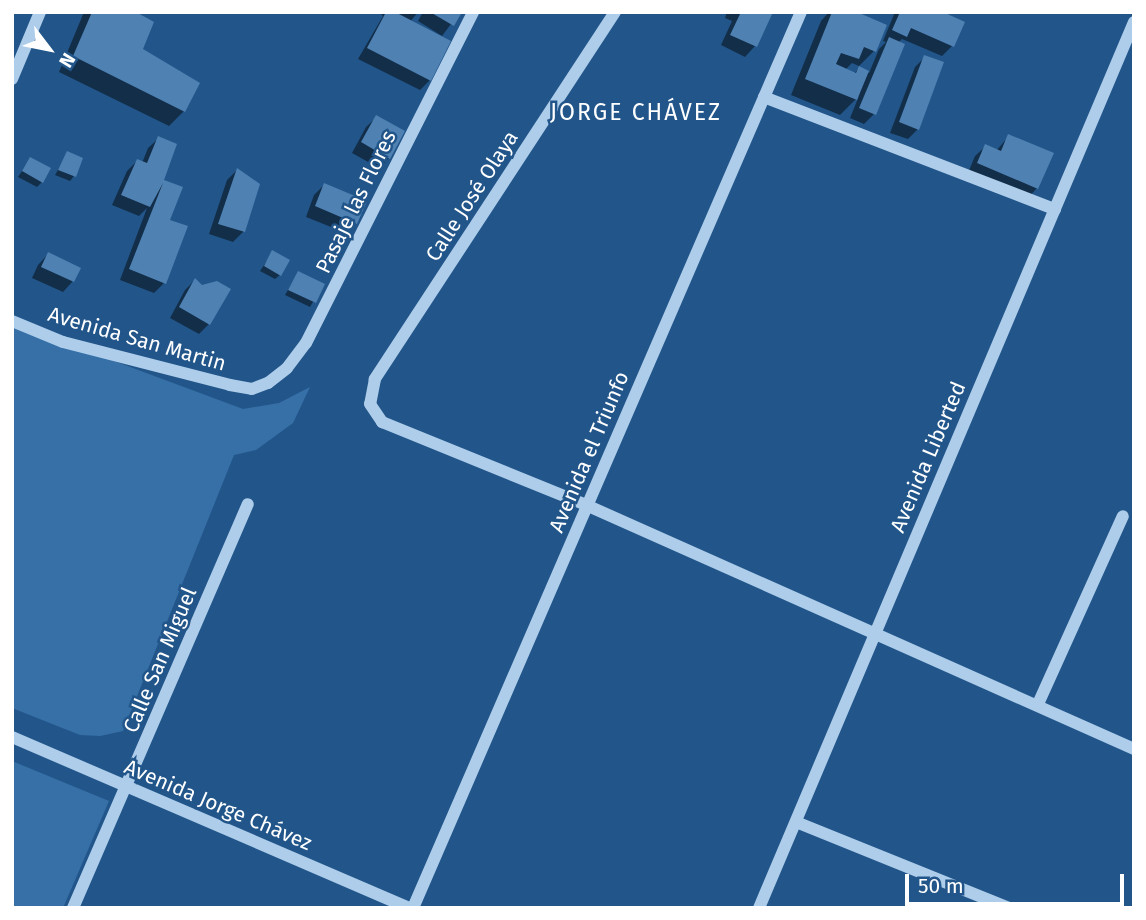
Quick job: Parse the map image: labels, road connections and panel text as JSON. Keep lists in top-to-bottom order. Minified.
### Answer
{"streets":{"street":["Calle José Olaya","Pasaje las Flores","Avenida San Martin","Avenida el Triunfo","Avenida Liberted","Calle San Miguel","Avenida Jorge Chávez"]},"crossings":[["Calle José Olaya","Avenida el Triunfo"],["Pasaje las Flores","Avenida San Martin"],["Avenida el Triunfo","Avenida Jorge Chávez"],["Calle San Miguel","Avenida Jorge Chávez"]],"districts":["JORGE CHÁVEZ"],"scale_bar":"50 m","north":"bottom right"}
